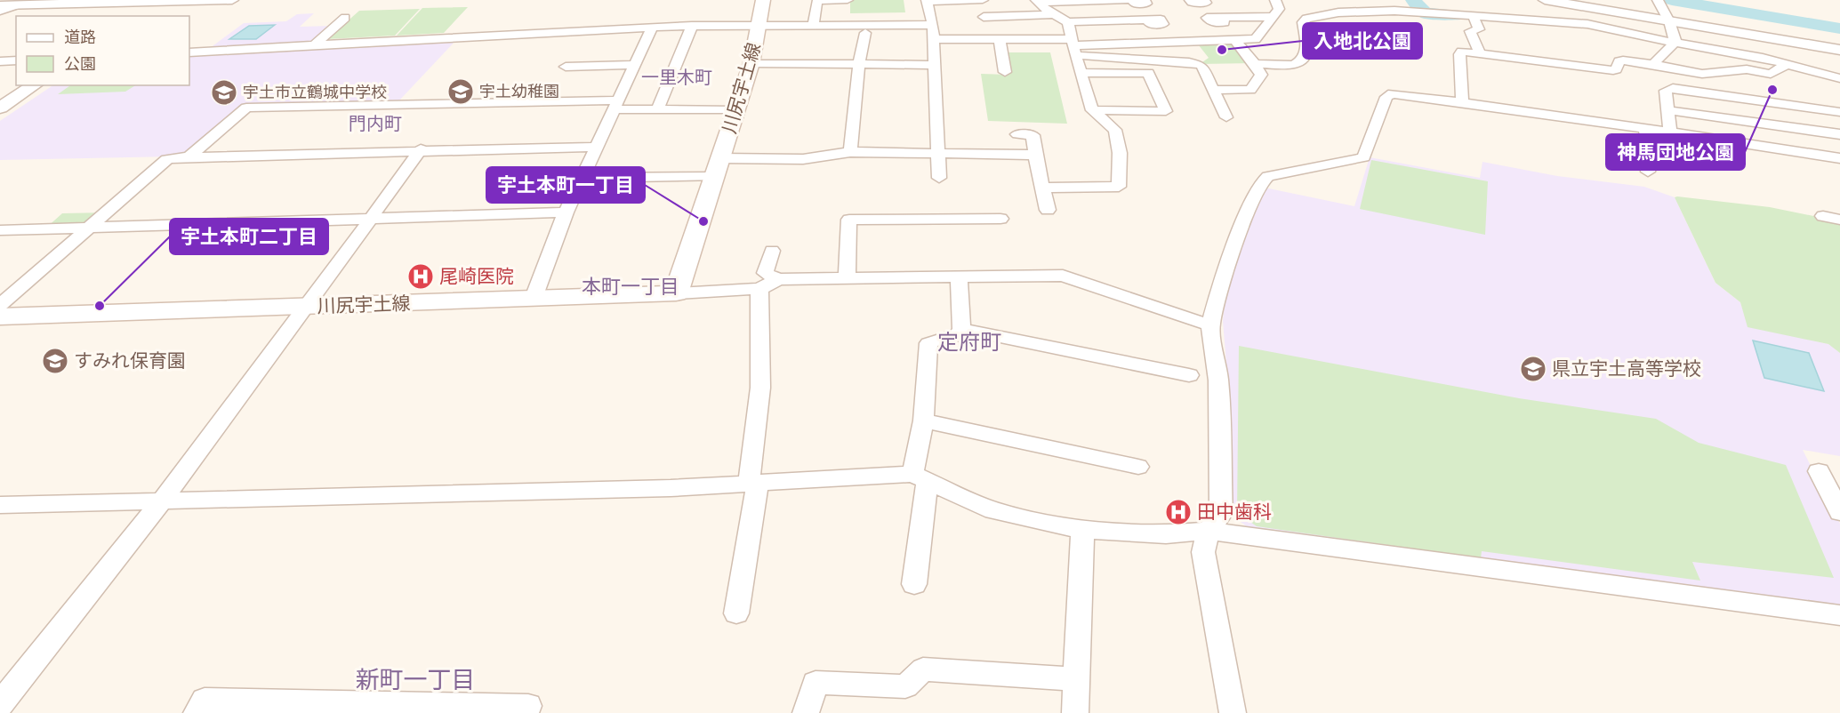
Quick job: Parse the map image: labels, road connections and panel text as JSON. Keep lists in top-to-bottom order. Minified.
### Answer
{"streets":{"main road":["川尻宇土線"]},"districts":["一里木町","門内町","本町一丁目","定府町","新町一丁目"],"places":{"other":["入地北公園","神馬団地公園","宇土本町一丁目","宇土本町二丁目"],"school or university":["宇土幼稚園","宇土市立鶴城中学校","すみれ保育園","県立宇土高等学校"],"hospital":["尾崎医院","田中歯科"]},"legend":["道路","公園"]}
